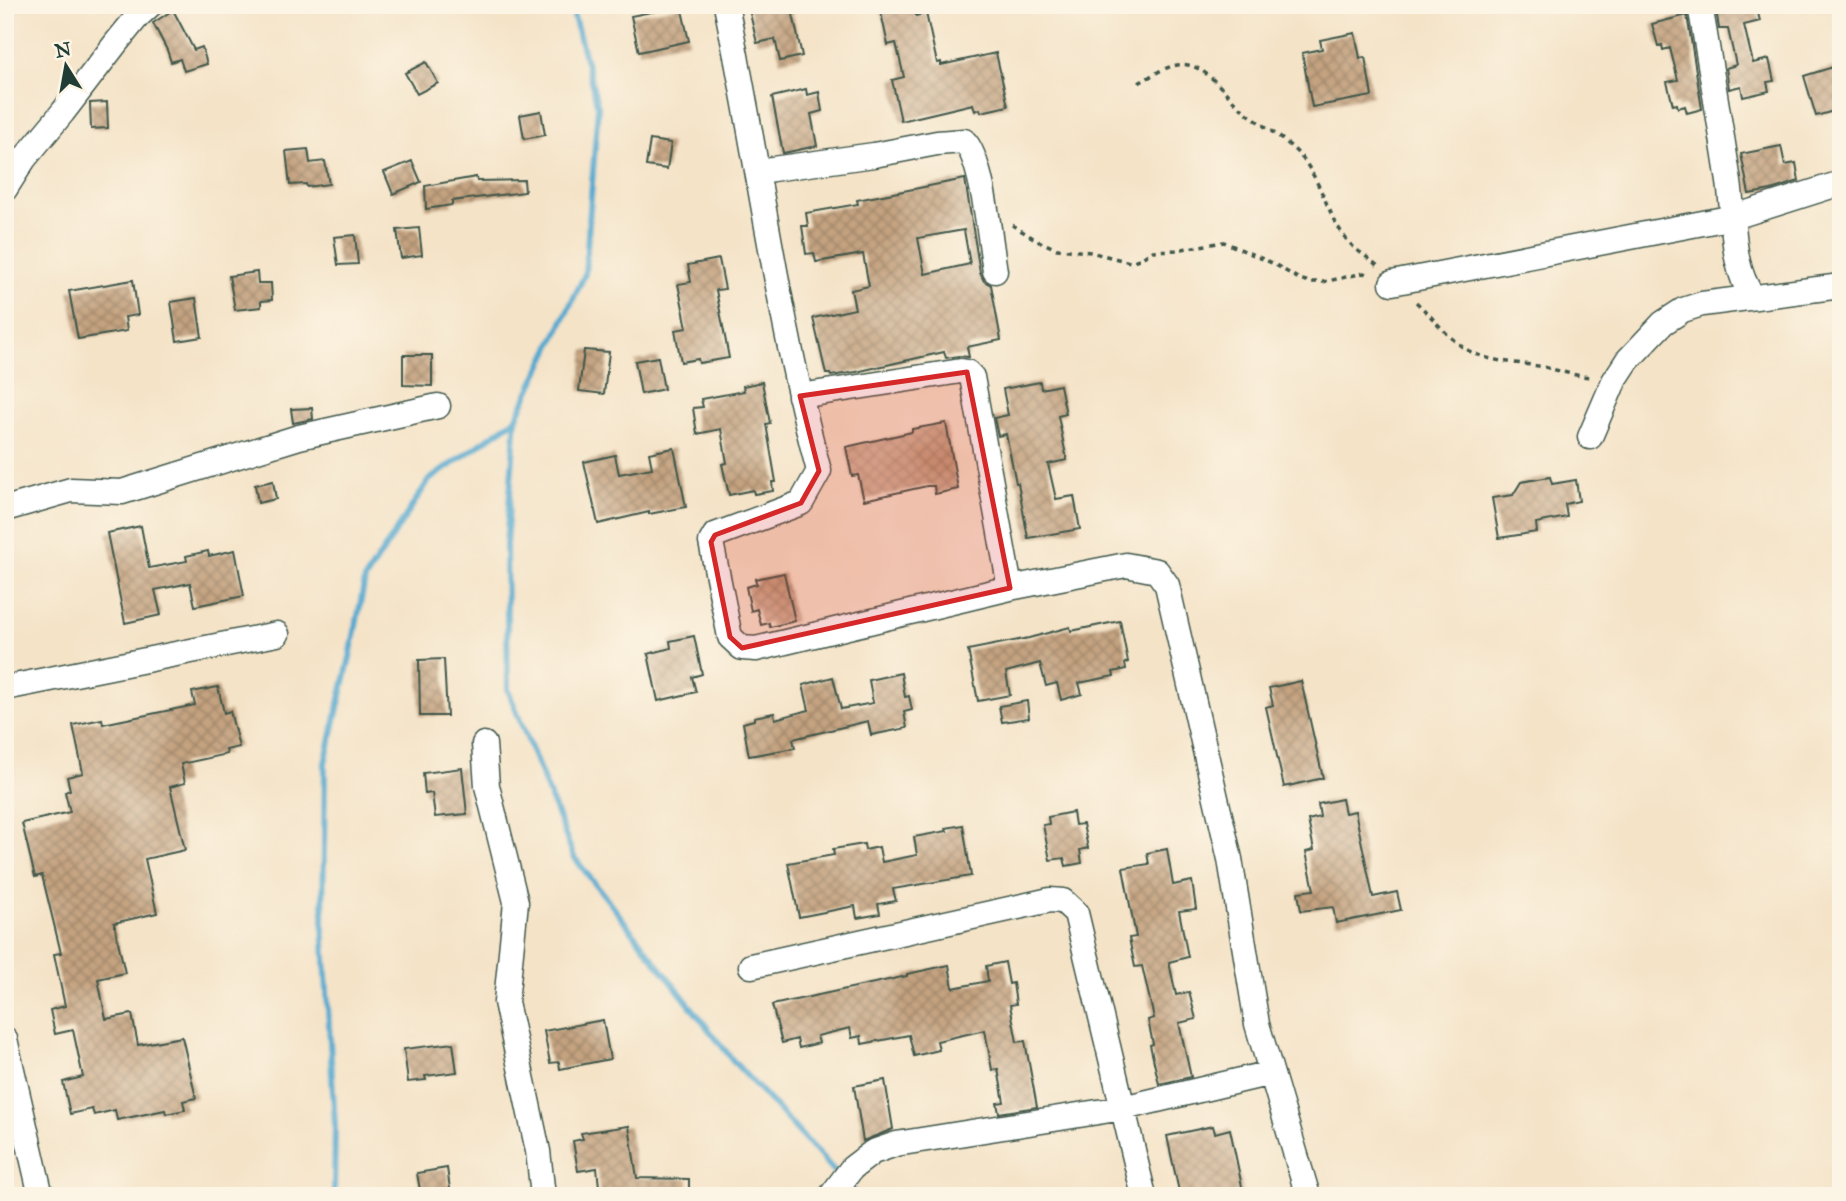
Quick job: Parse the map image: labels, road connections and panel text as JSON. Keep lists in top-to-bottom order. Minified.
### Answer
{"north":"top"}
